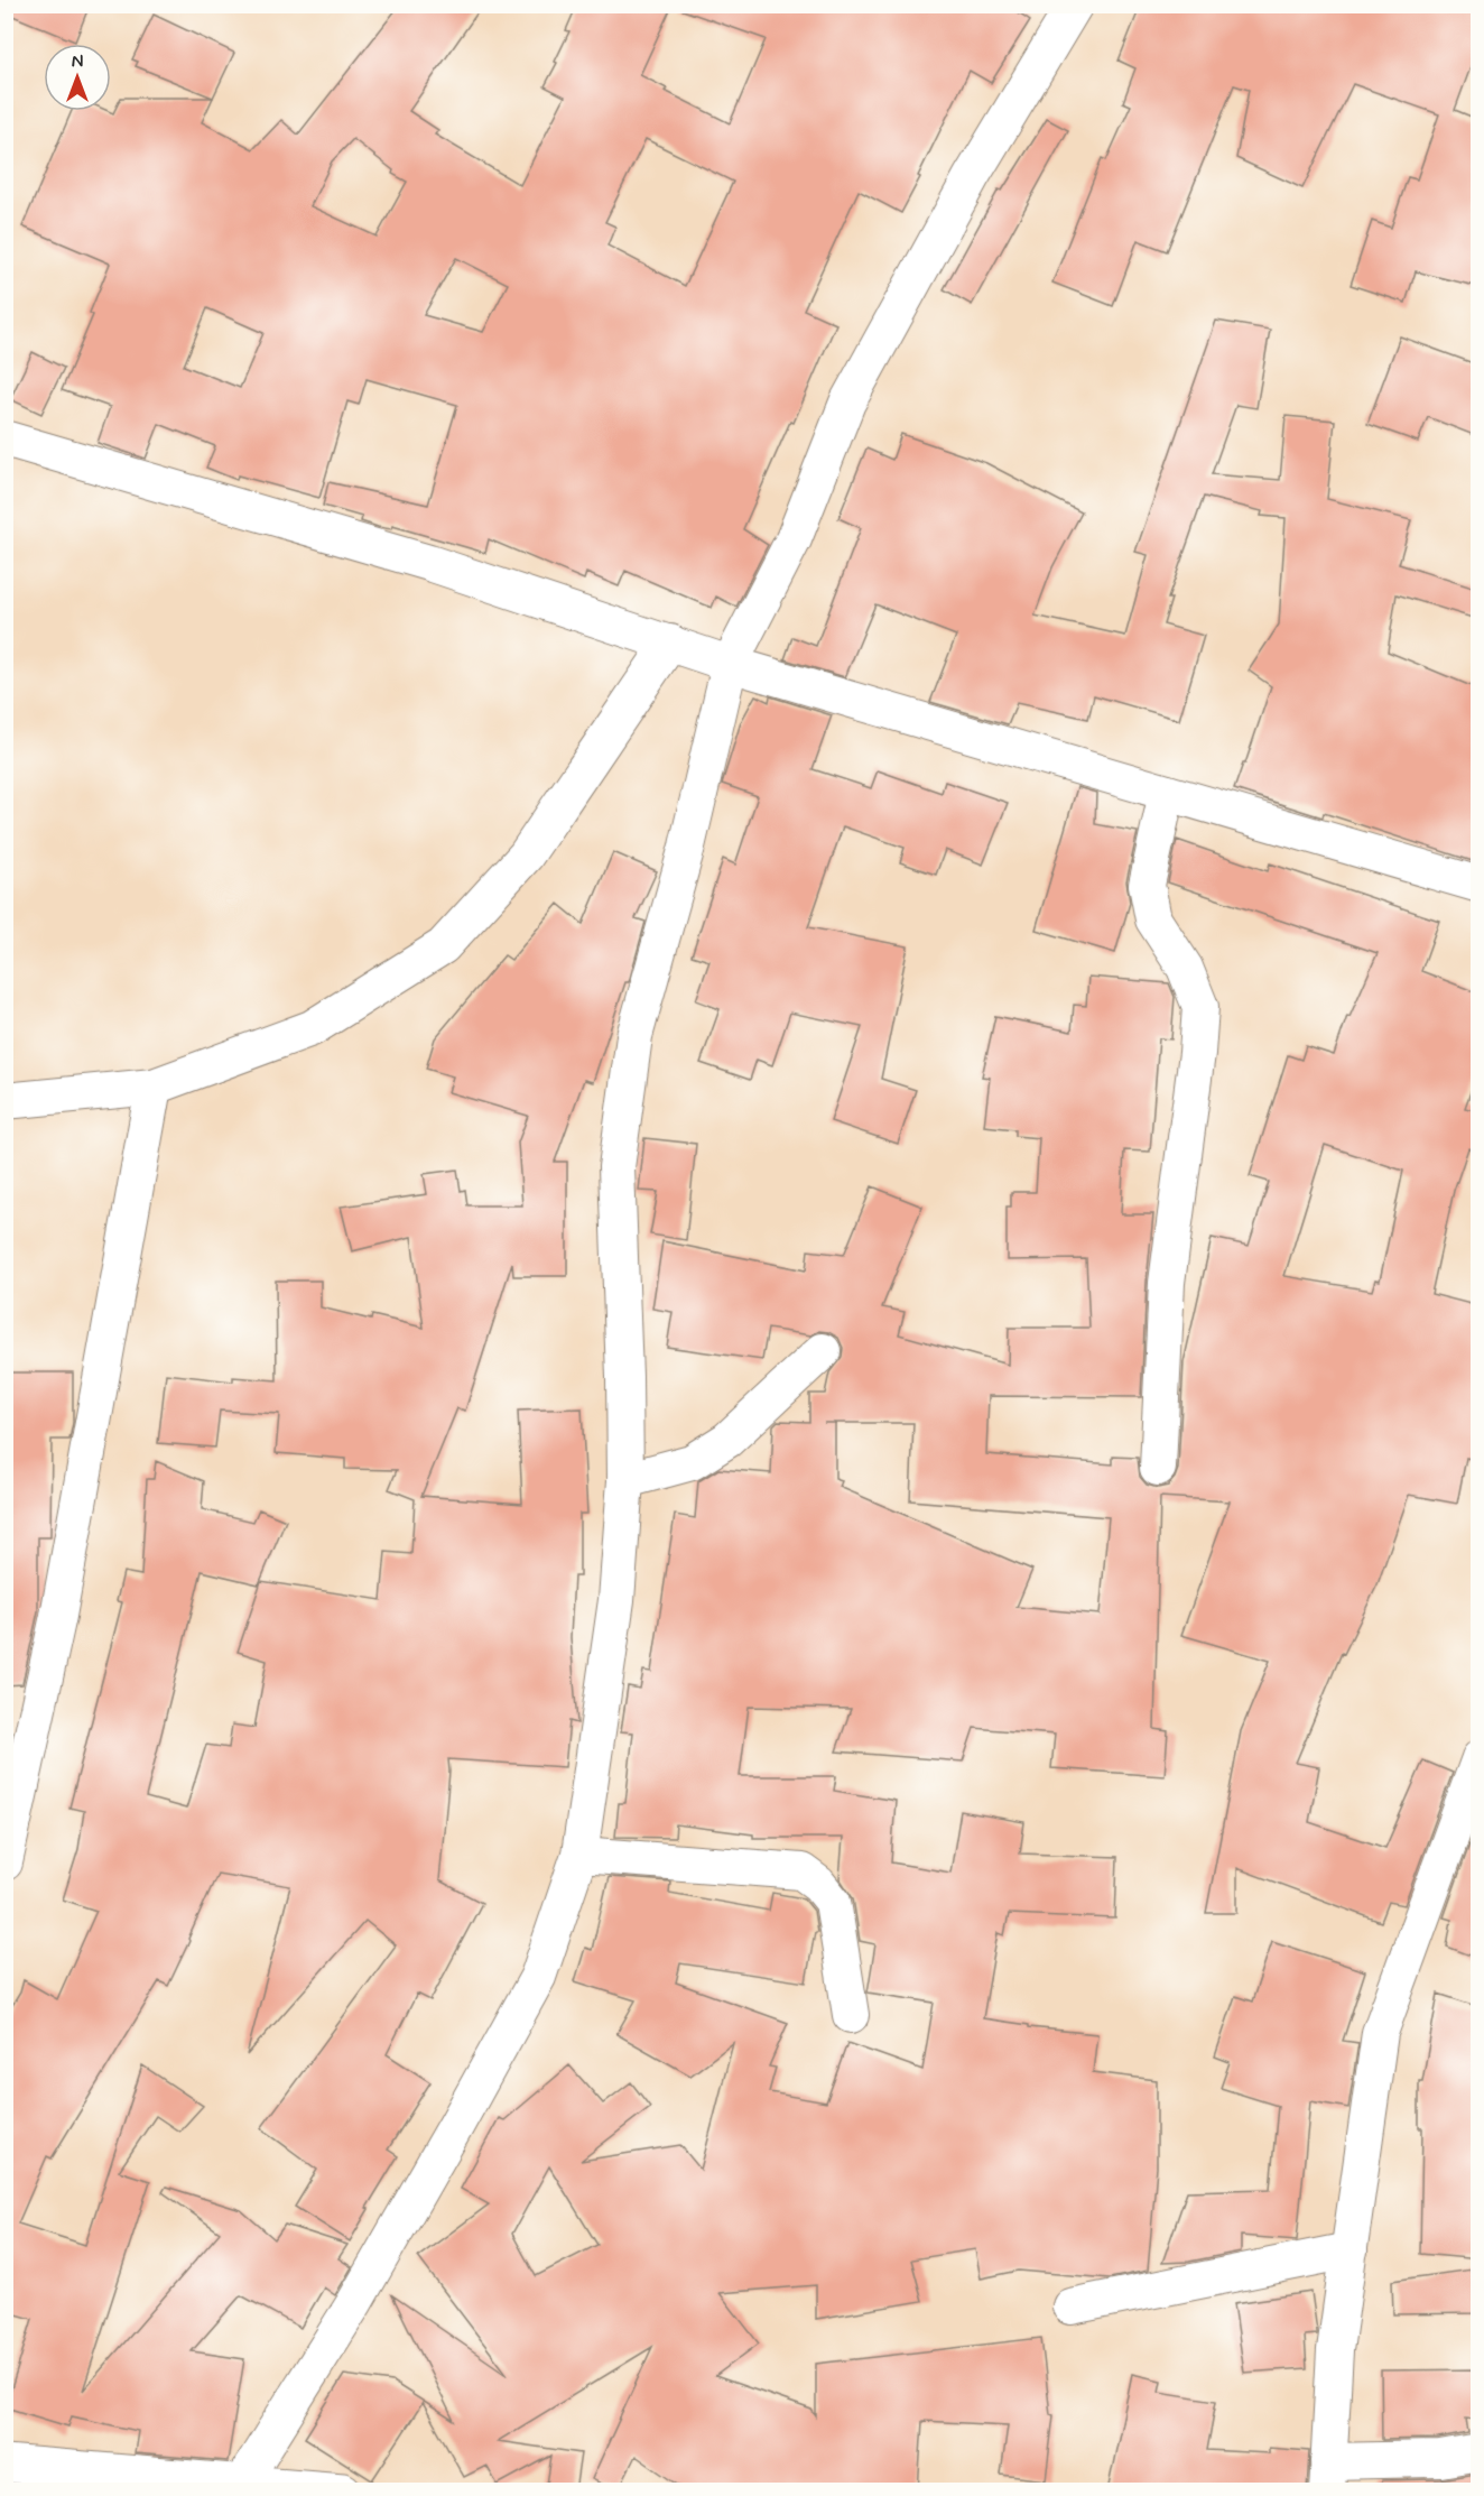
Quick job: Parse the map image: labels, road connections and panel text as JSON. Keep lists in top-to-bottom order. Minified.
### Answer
{"north":"top"}
